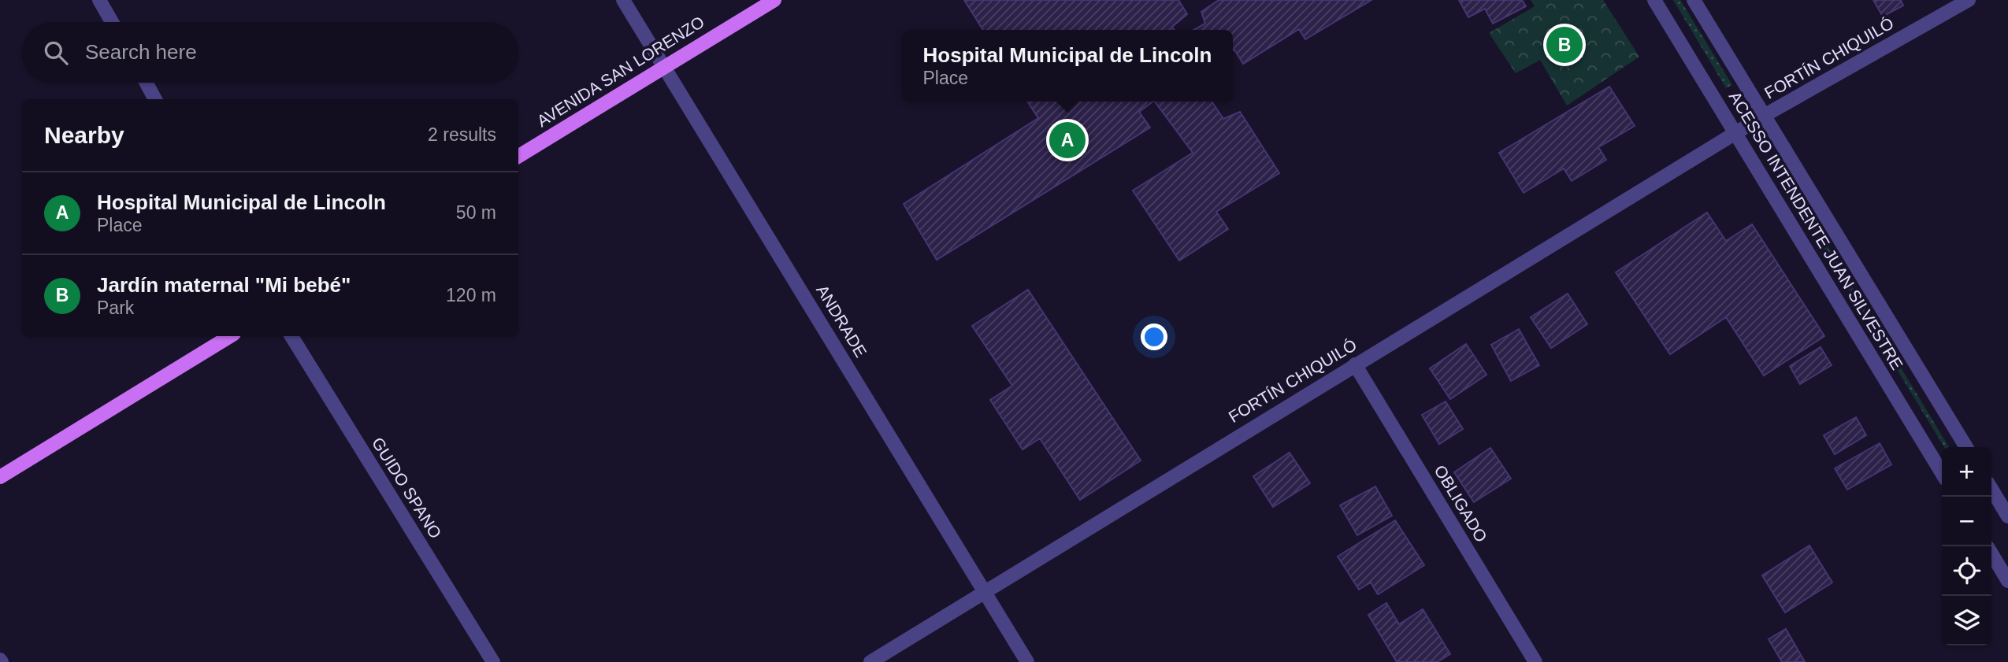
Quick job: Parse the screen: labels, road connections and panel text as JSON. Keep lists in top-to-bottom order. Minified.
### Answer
{"streets":{"main road":["AVENIDA SAN LORENZO"],"street":["FORTÍN CHIQUILÓ","ACESSO INTENDENTE JUAN SILVESTRE","ANDRADE","GUIDO SPANO","OBLIGADO"]},"crossings":[["FORTÍN CHIQUILÓ","ACESSO INTENDENTE JUAN SILVESTRE"],["FORTÍN CHIQUILÓ","ANDRADE"],["FORTÍN CHIQUILÓ","OBLIGADO"],["AVENIDA SAN LORENZO","ANDRADE"]],"page":{"search":"Search here","pins":["B","A"],"popup":["Hospital Municipal de Lincoln","Place"],"heading":["Nearby","2 results"],"list":[{"mark":"A","name":"Hospital Municipal de Lincoln","note":"Place","value":"50 m"},{"mark":"B","name":"Jardín maternal \"Mi bebé\"","note":"Park","value":"120 m"}],"map_buttons":["+","−"]}}
